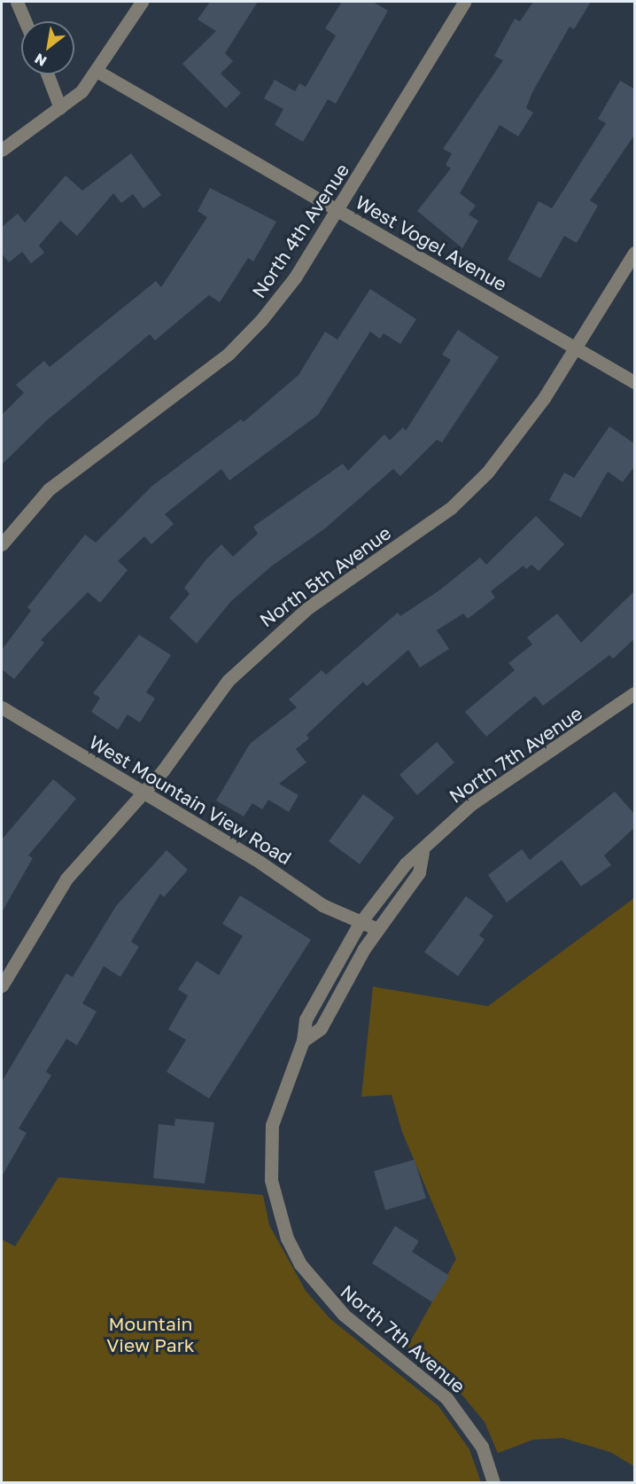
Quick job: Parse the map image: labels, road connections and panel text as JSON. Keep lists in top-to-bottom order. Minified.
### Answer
{"streets":{"street":["North 4th Avenue","West Vogel Avenue","North 5th Avenue","North 7th Avenue","West Mountain View Road"]},"crossings":[["North 4th Avenue","West Vogel Avenue"],["West Vogel Avenue","North 5th Avenue"],["North 5th Avenue","West Mountain View Road"],["North 7th Avenue","West Mountain View Road"]],"parks":["Mountain View Park"],"north":"bottom left"}
